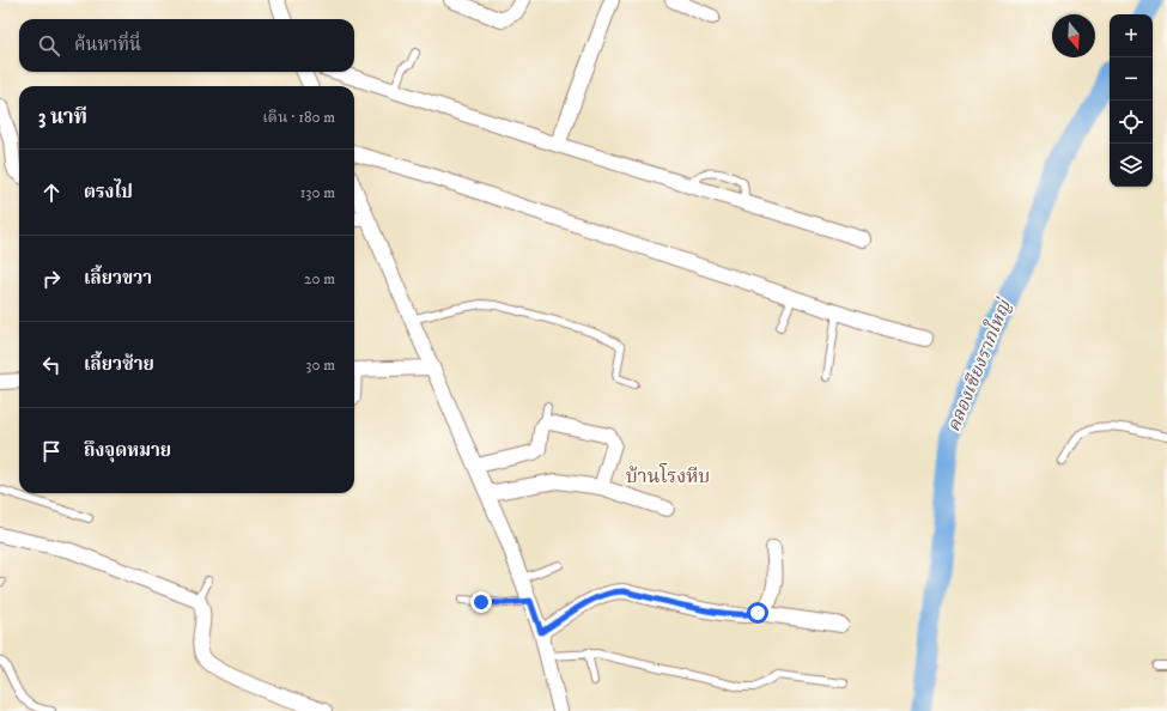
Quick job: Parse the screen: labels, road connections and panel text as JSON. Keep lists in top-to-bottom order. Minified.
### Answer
{"districts":["บ้านโรงหีบ"],"water":["คลองเชียงรากใหญ่"],"north":"bottom","page":{"map_buttons":["+","−"],"search":"ค้นหาที่นี่","heading":["3 นาที","เดิน · 180 m"],"list":[["ตรงไป","130 m"],["เลี้ยวขวา","20 m"],["เลี้ยวซ้าย","30 m"],"ถึงจุดหมาย"]}}
